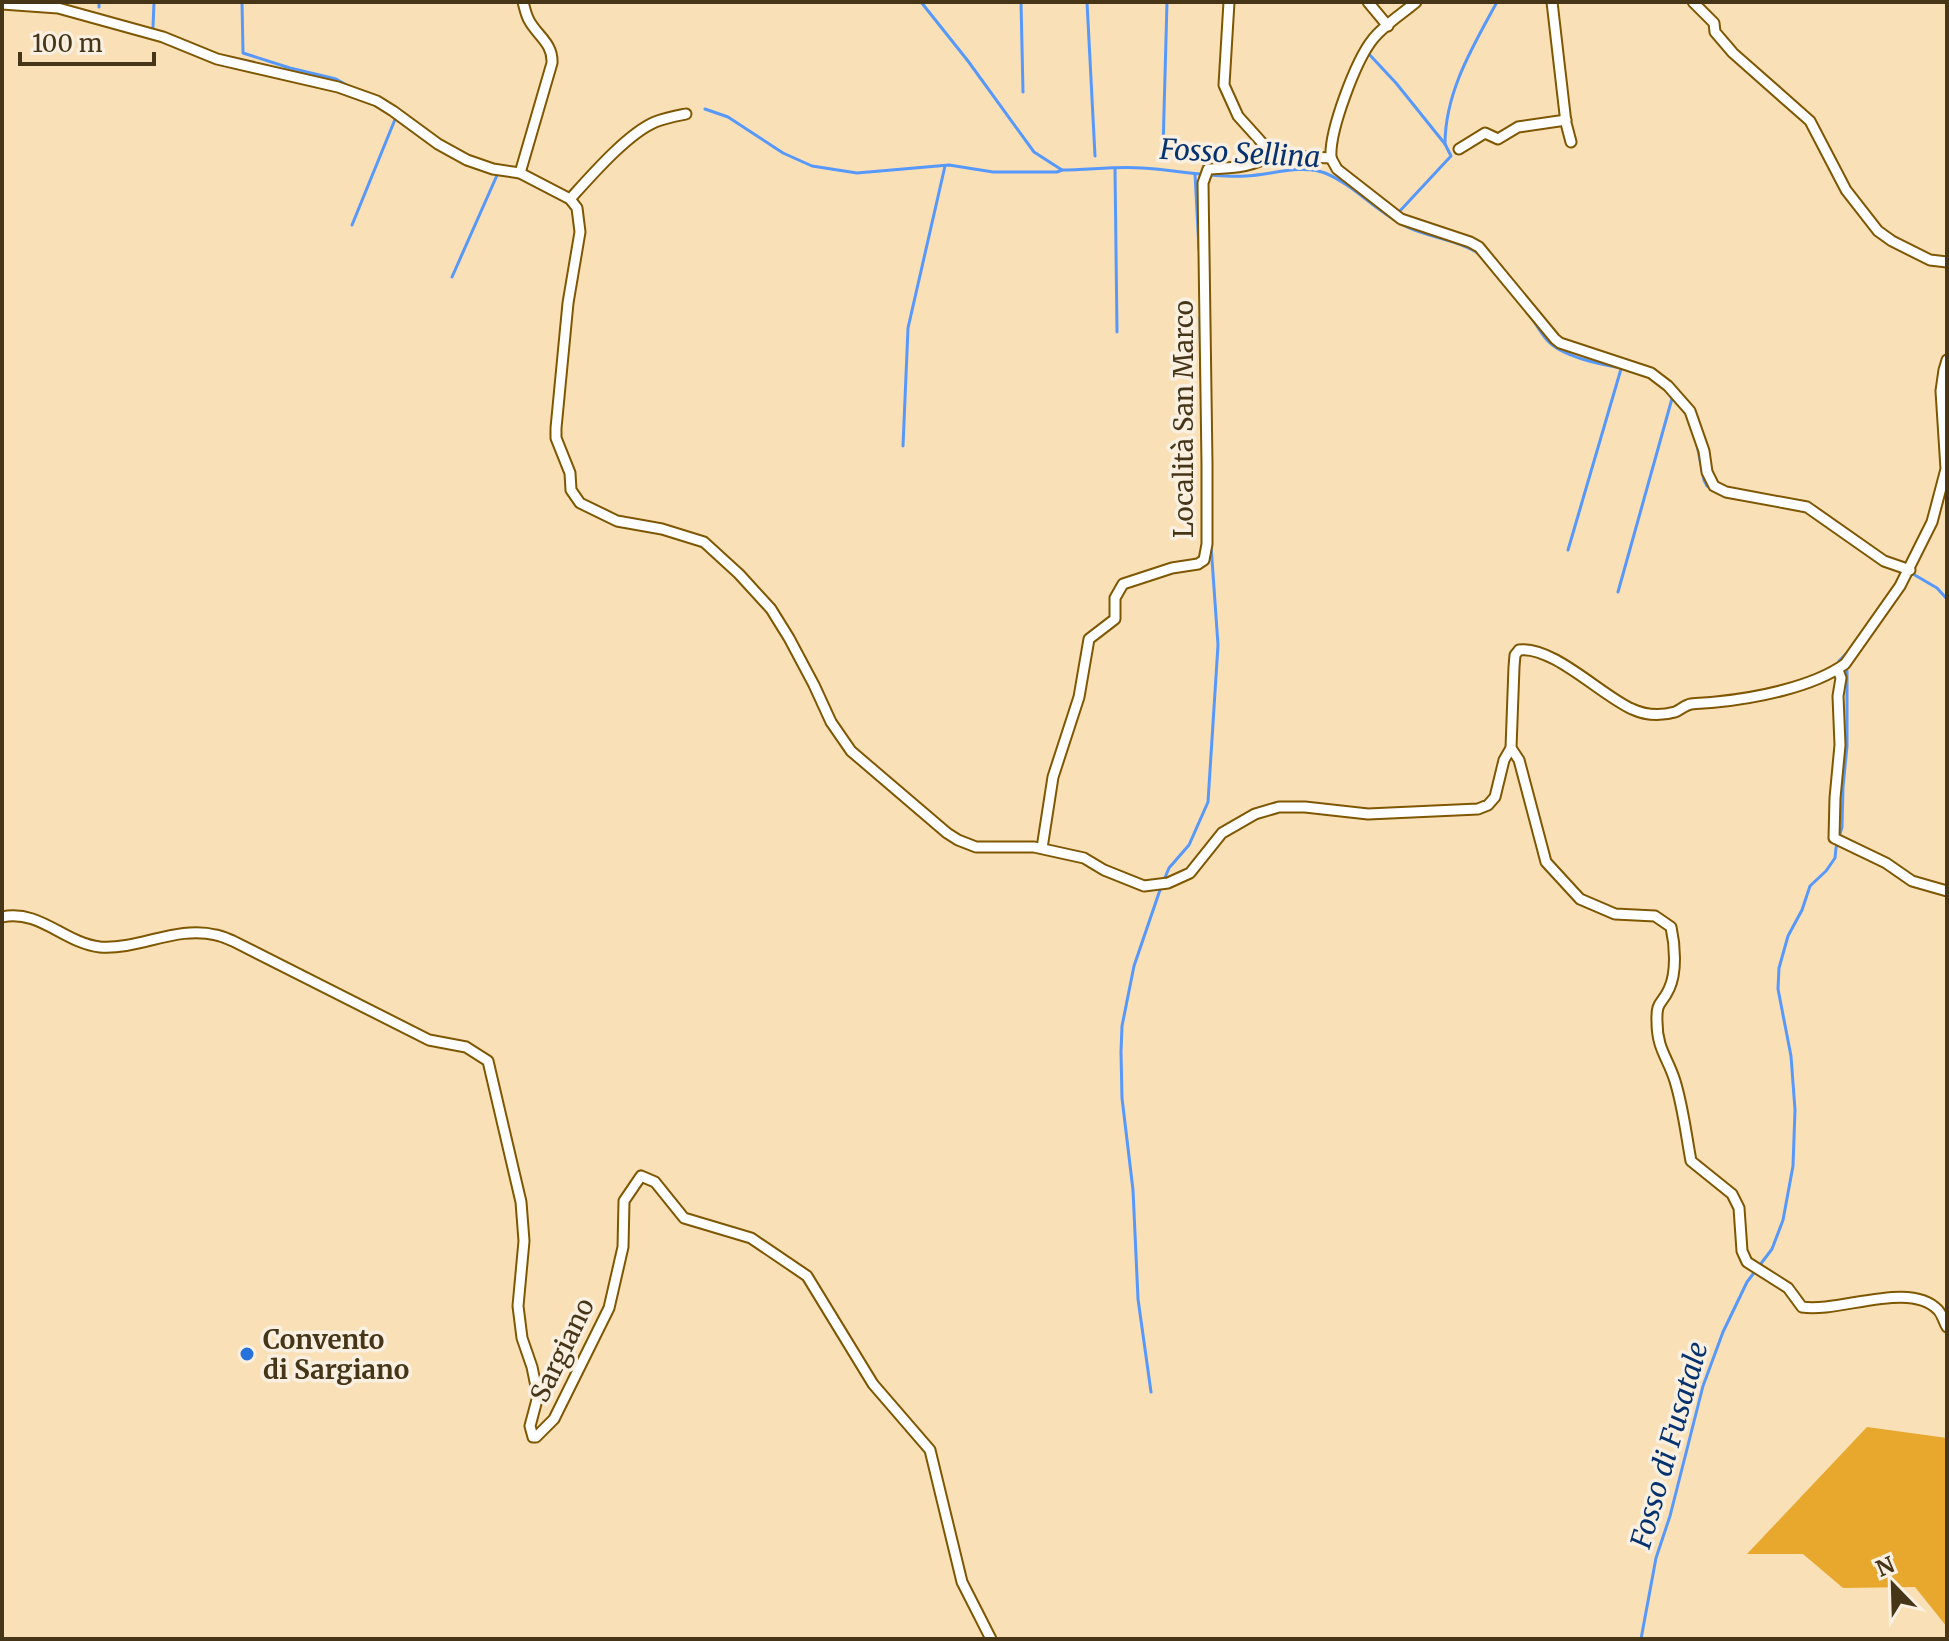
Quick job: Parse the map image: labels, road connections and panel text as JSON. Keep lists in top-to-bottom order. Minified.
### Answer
{"streets":{"street":["Località San Marco","Sargiano"]},"water":["Fosso Sellina","Fosso di Fusatale"],"places":["Convento di Sargiano"],"scale_bar":"100 m","north":"top left"}
